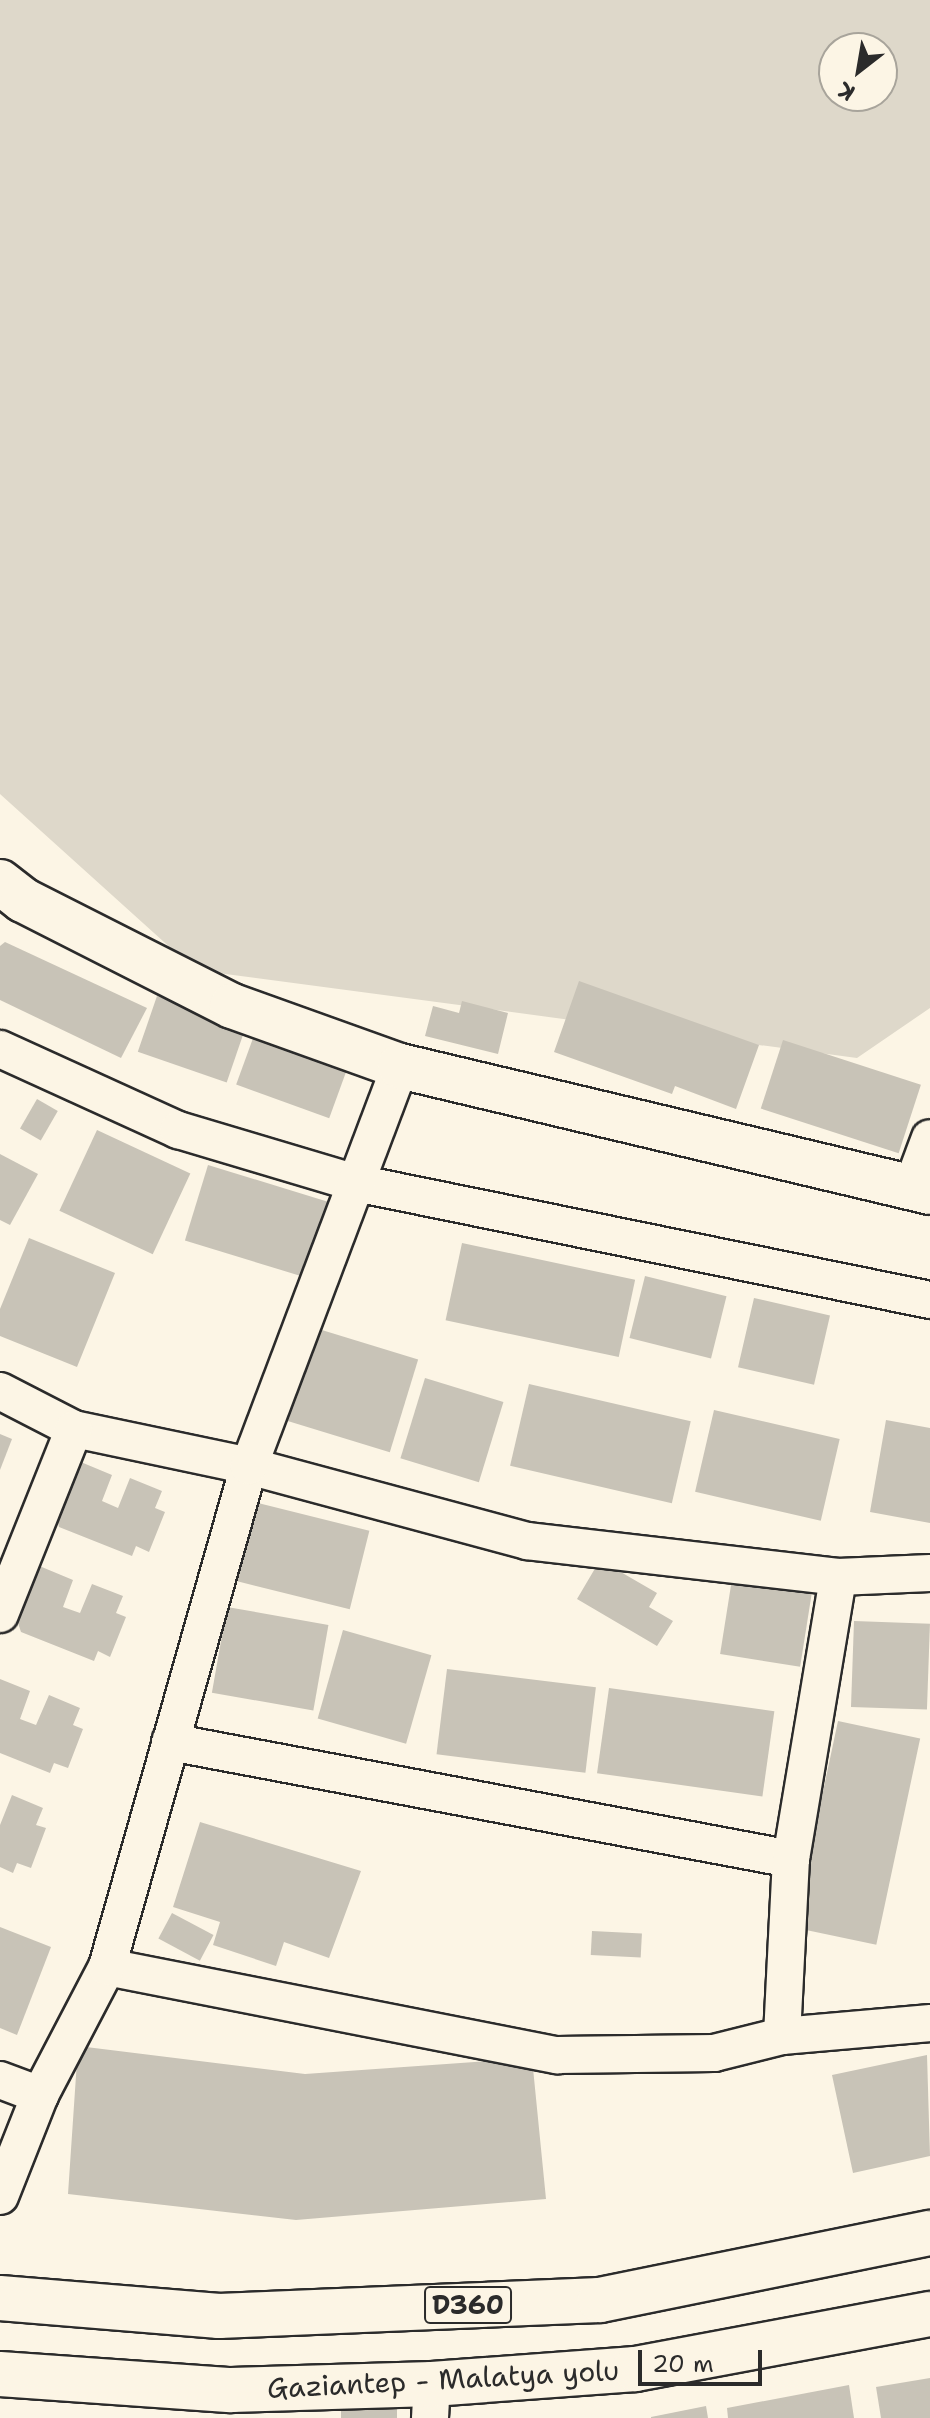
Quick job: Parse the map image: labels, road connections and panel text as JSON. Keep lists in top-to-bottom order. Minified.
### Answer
{"streets":{"main road":["D360","Gaziantep - Malatya yolu"]},"scale_bar":"20 m","north":"bottom left"}
